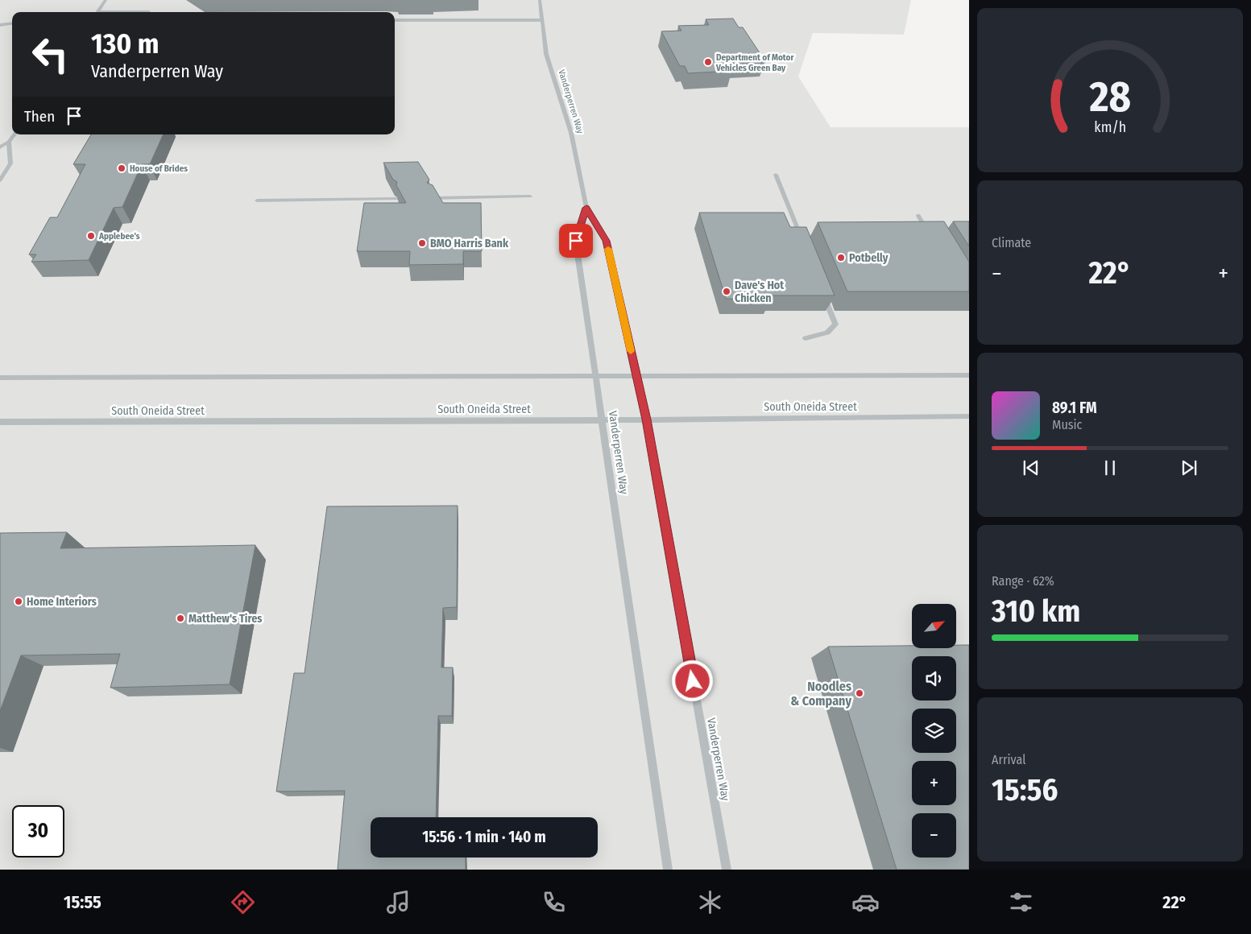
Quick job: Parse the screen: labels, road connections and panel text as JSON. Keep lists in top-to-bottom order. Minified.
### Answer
{"streets":{"street":["Vanderperren Way","South Oneida Street"]},"crossings":[["Vanderperren Way","South Oneida Street"]],"places":["Department of Motor Vehicles Green Bay","House of Brides","Applebee's","BMO Harris Bank","Potbelly","Dave's Hot Chicken","Home Interiors","Matthew's Tires","Noodles & Company"],"north":"top right","page":{"turn":["130 m","Vanderperren Way"],"then":"Then","tile":["Climate",["Range · 62%","310 km"],["Arrival","15:56"]],"heat":["−","22°","+"],"song":["89.1 FM","Music"],"map_buttons":["+","−"],"limit":"30","trip":"15:56 · 1 min · 140 m","tabs":["15:55","22°"],"gauge":["28","km/h"]}}
